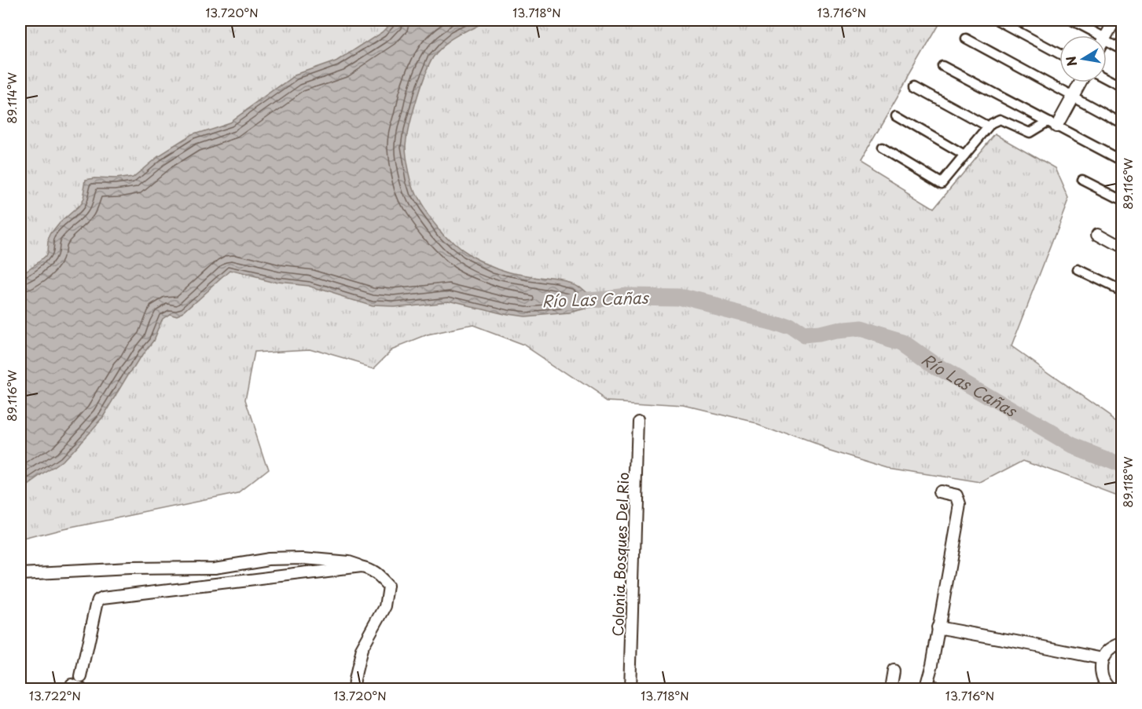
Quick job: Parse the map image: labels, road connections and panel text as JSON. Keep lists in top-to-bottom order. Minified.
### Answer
{"streets":{"street":["Colonia Bosques Del Rio"]},"water":["Río Las Cañas"],"north":"left","coordinates":["13.720°N","13.718°N","13.716°N","89.114°W","89.116°W","89.118°W","13.722°N"]}
